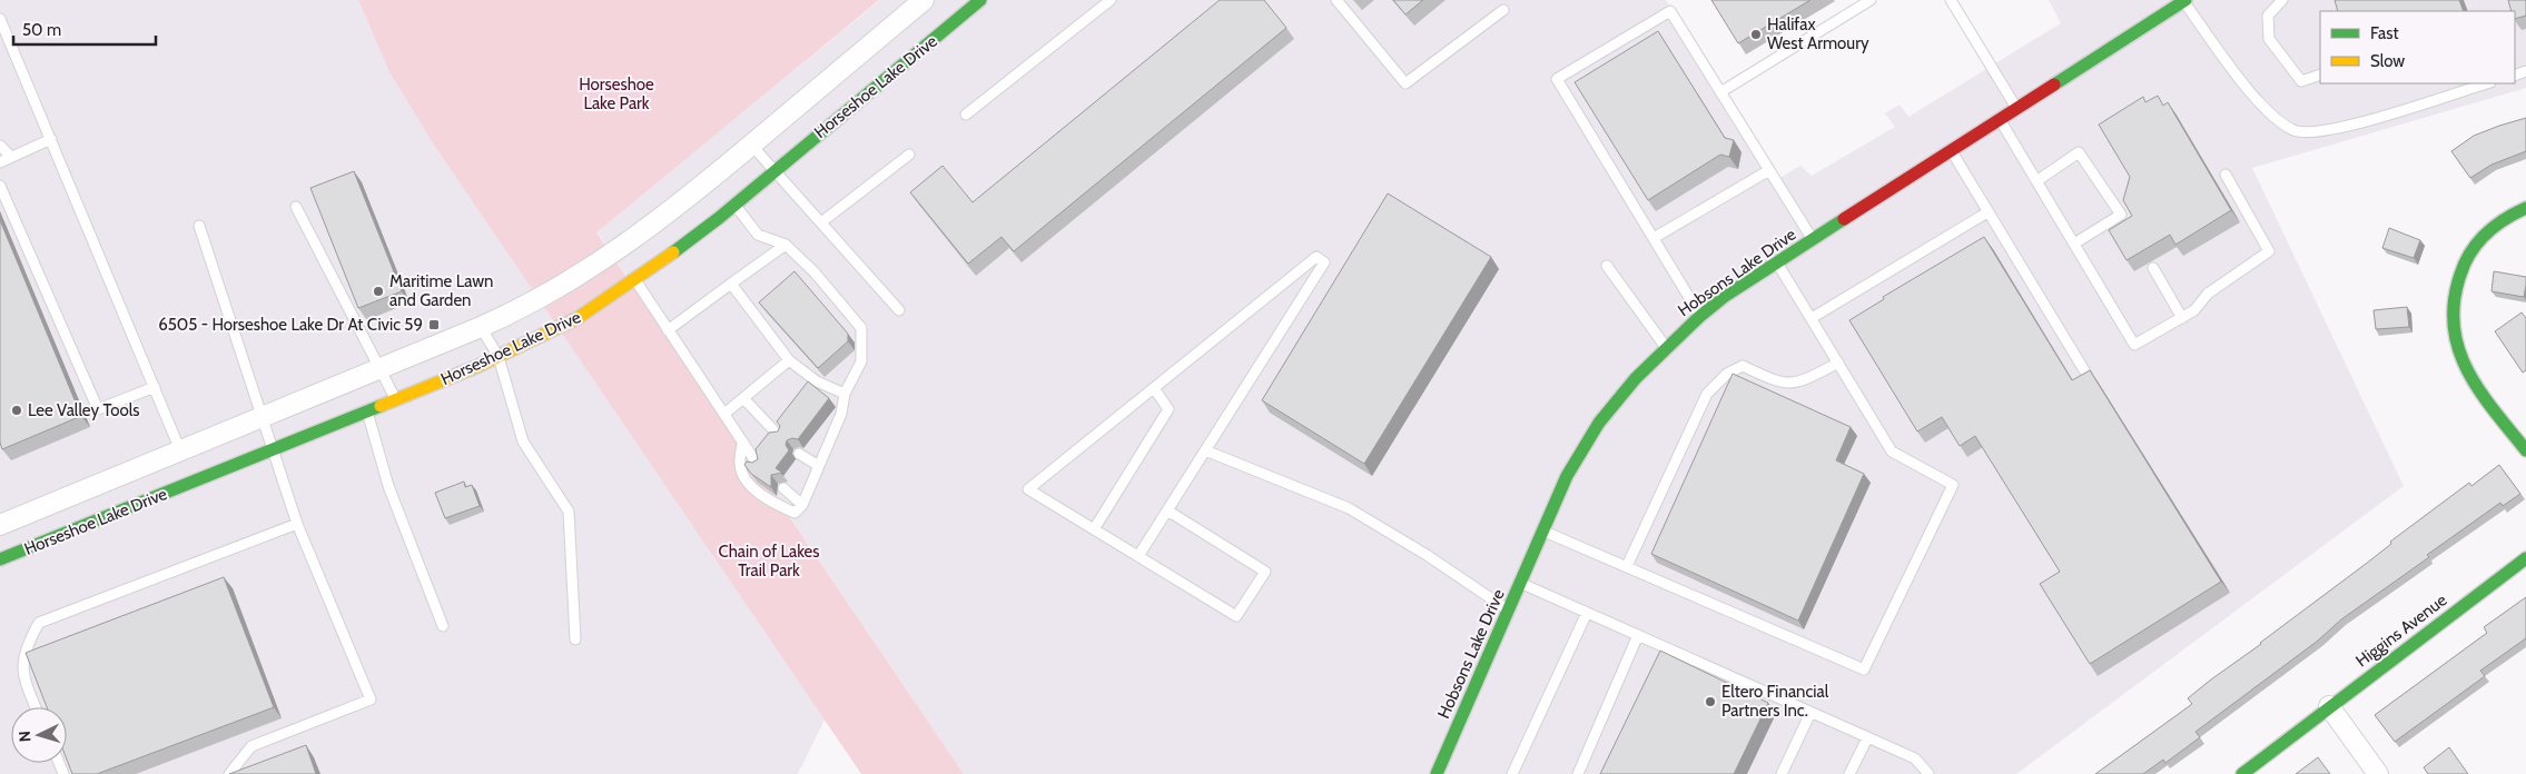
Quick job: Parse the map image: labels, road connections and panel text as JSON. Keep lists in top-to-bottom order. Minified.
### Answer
{"streets":{"street":["Horseshoe Lake Drive","Hobsons Lake Drive","Higgins Avenue"]},"parks":["Horseshoe Lake Park","Chain of Lakes Trail Park"],"places":{"other":["Halifax West Armoury","Maritime Lawn and Garden","Lee Valley Tools","Eltero Financial Partners Inc."],"transit":["6505 - Horseshoe Lake Dr At Civic 59"]},"legend":["Fast","Slow"],"scale_bar":"50 m","north":"left"}
